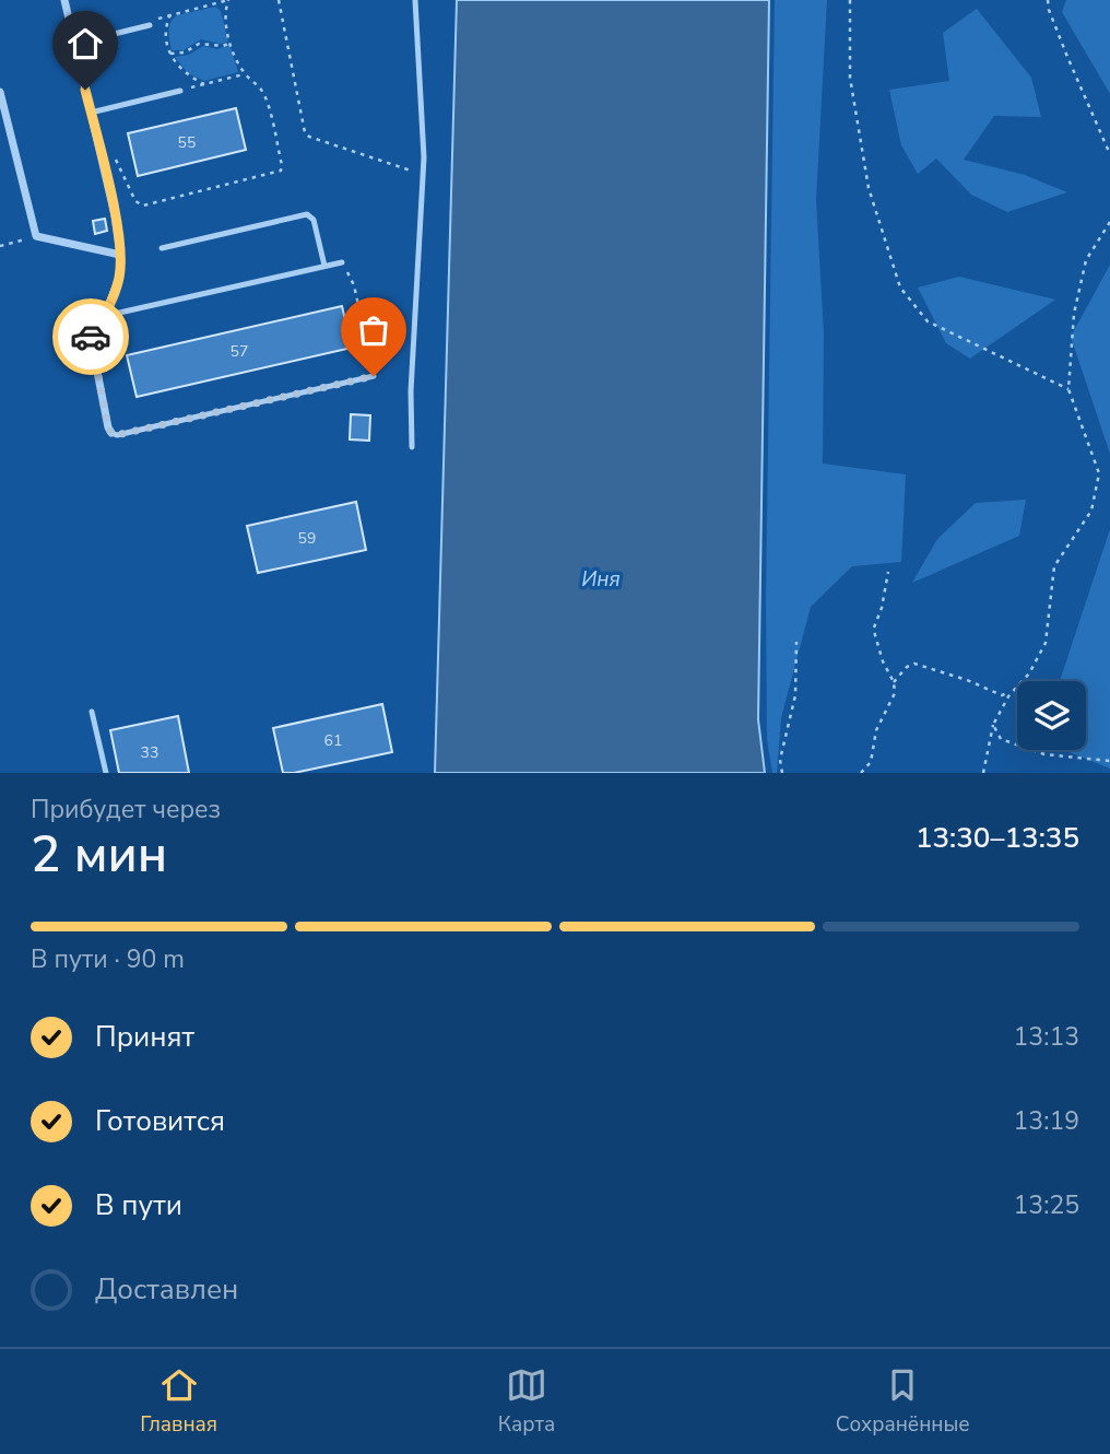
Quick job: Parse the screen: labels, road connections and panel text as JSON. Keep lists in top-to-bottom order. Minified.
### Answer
{"water":["Иня"],"house_numbers":["55","57","59","61","33"],"page":{"heading":["2 мин","Прибудет через","13:30–13:35"],"bar":"В пути · 90 m","list":[["Принят","13:13"],["Готовится","13:19"],["В пути","13:25"],"Доставлен"],"tabs":["Главная","Карта","Сохранённые"]}}
